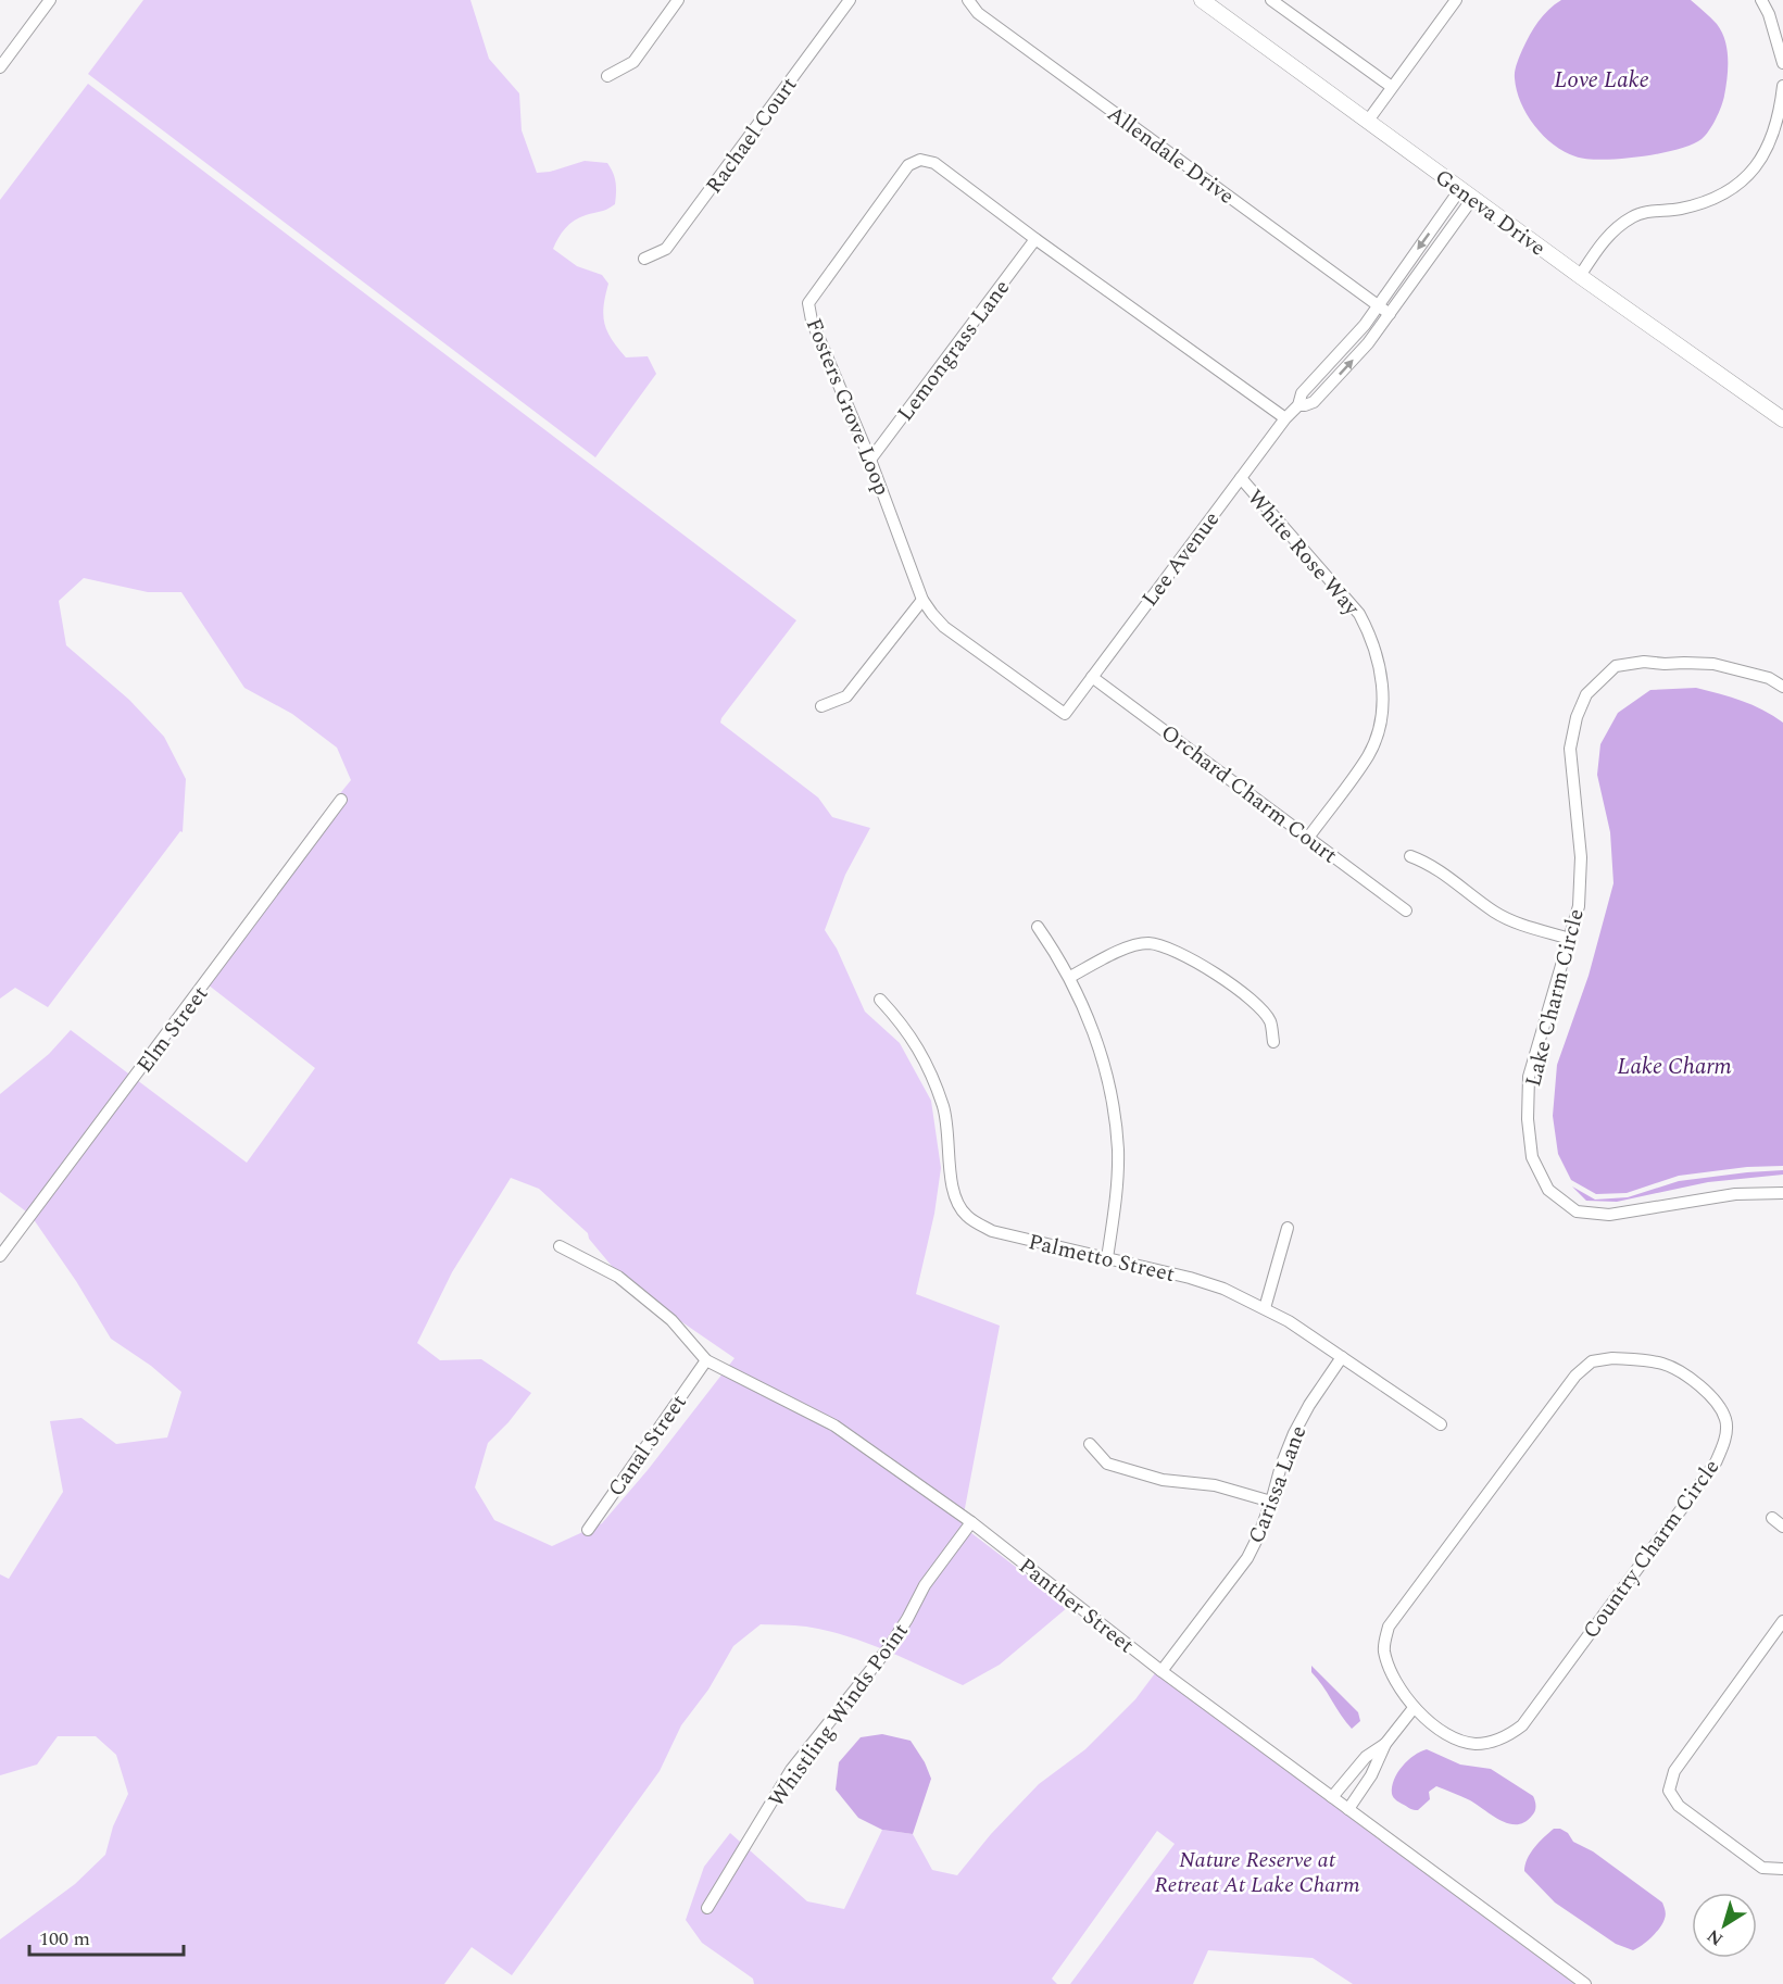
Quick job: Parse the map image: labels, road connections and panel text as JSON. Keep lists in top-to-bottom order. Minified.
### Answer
{"streets":{"main road":["Geneva Drive"],"street":["Rachael Court","Allendale Drive","Lemongrass Lane","Fosters Grove Loop","White Rose Way","Lee Avenue","Orchard Charm Court","Lake Charm Circle","Elm Street","Palmetto Street","Canal Street","Carissa Lane","Country Charm Circle","Panther Street","Whistling Winds Point"]},"crossings":[["Allendale Drive","Lee Avenue"],["Geneva Drive","Lee Avenue"],["Lemongrass Lane","Fosters Grove Loop"],["Fosters Grove Loop","Lee Avenue"],["White Rose Way","Lee Avenue"],["White Rose Way","Orchard Charm Court"],["Lee Avenue","Orchard Charm Court"],["Palmetto Street","Carissa Lane"],["Canal Street","Panther Street"],["Carissa Lane","Panther Street"],["Panther Street","Whistling Winds Point"]],"water":["Love Lake","Lake Charm"],"parks":["Nature Reserve at Retreat At Lake Charm"],"scale_bar":"100 m","north":"bottom left"}
